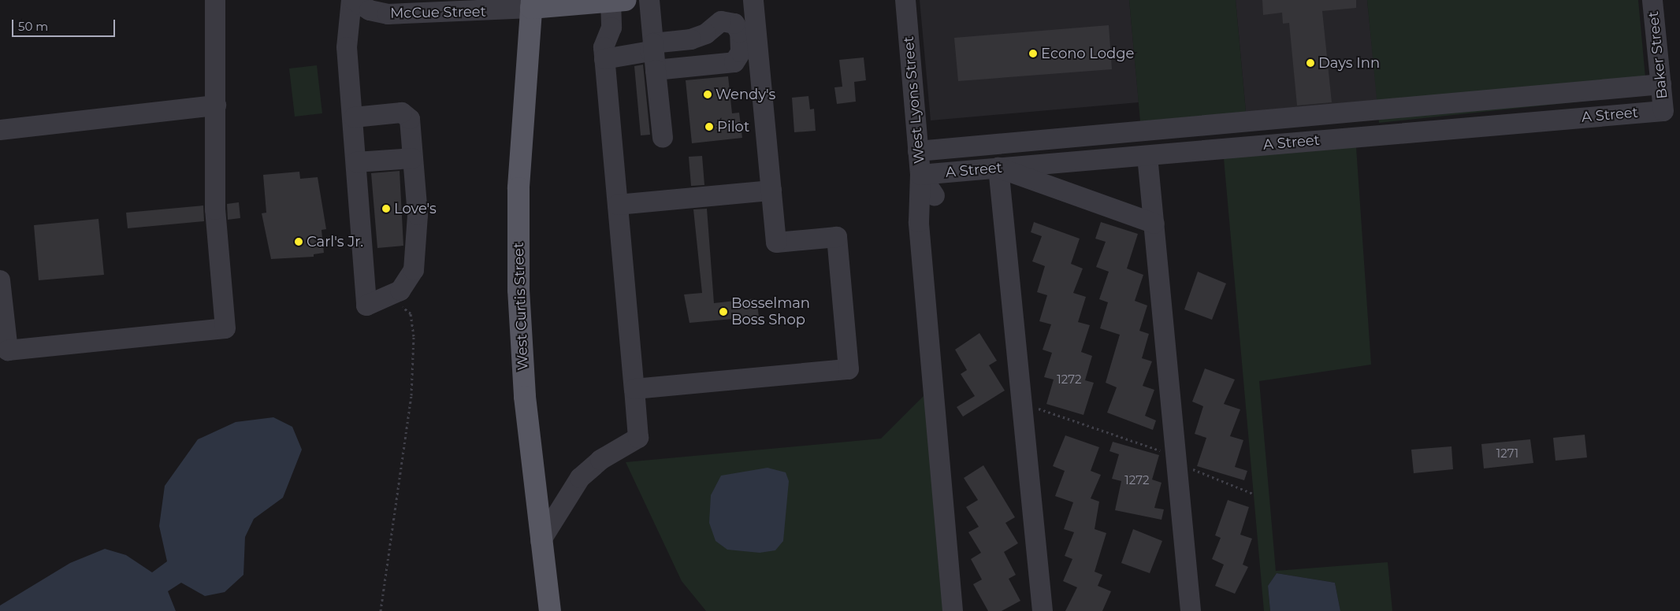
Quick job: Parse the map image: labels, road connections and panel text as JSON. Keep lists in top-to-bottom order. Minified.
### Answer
{"streets":{"main road":["McCue Street","West Curtis Street"],"street":["Baker Street","West Lyons Street","A Street"]},"crossings":[["McCue Street","West Curtis Street"],["Baker Street","A Street"],["West Lyons Street","A Street"]],"places":["Econo Lodge","Days Inn","Wendy's","Pilot","Love's","Carl's Jr.","Bosselman Boss Shop"],"house_numbers":["1272","1271","1272"],"scale_bar":"50 m"}
